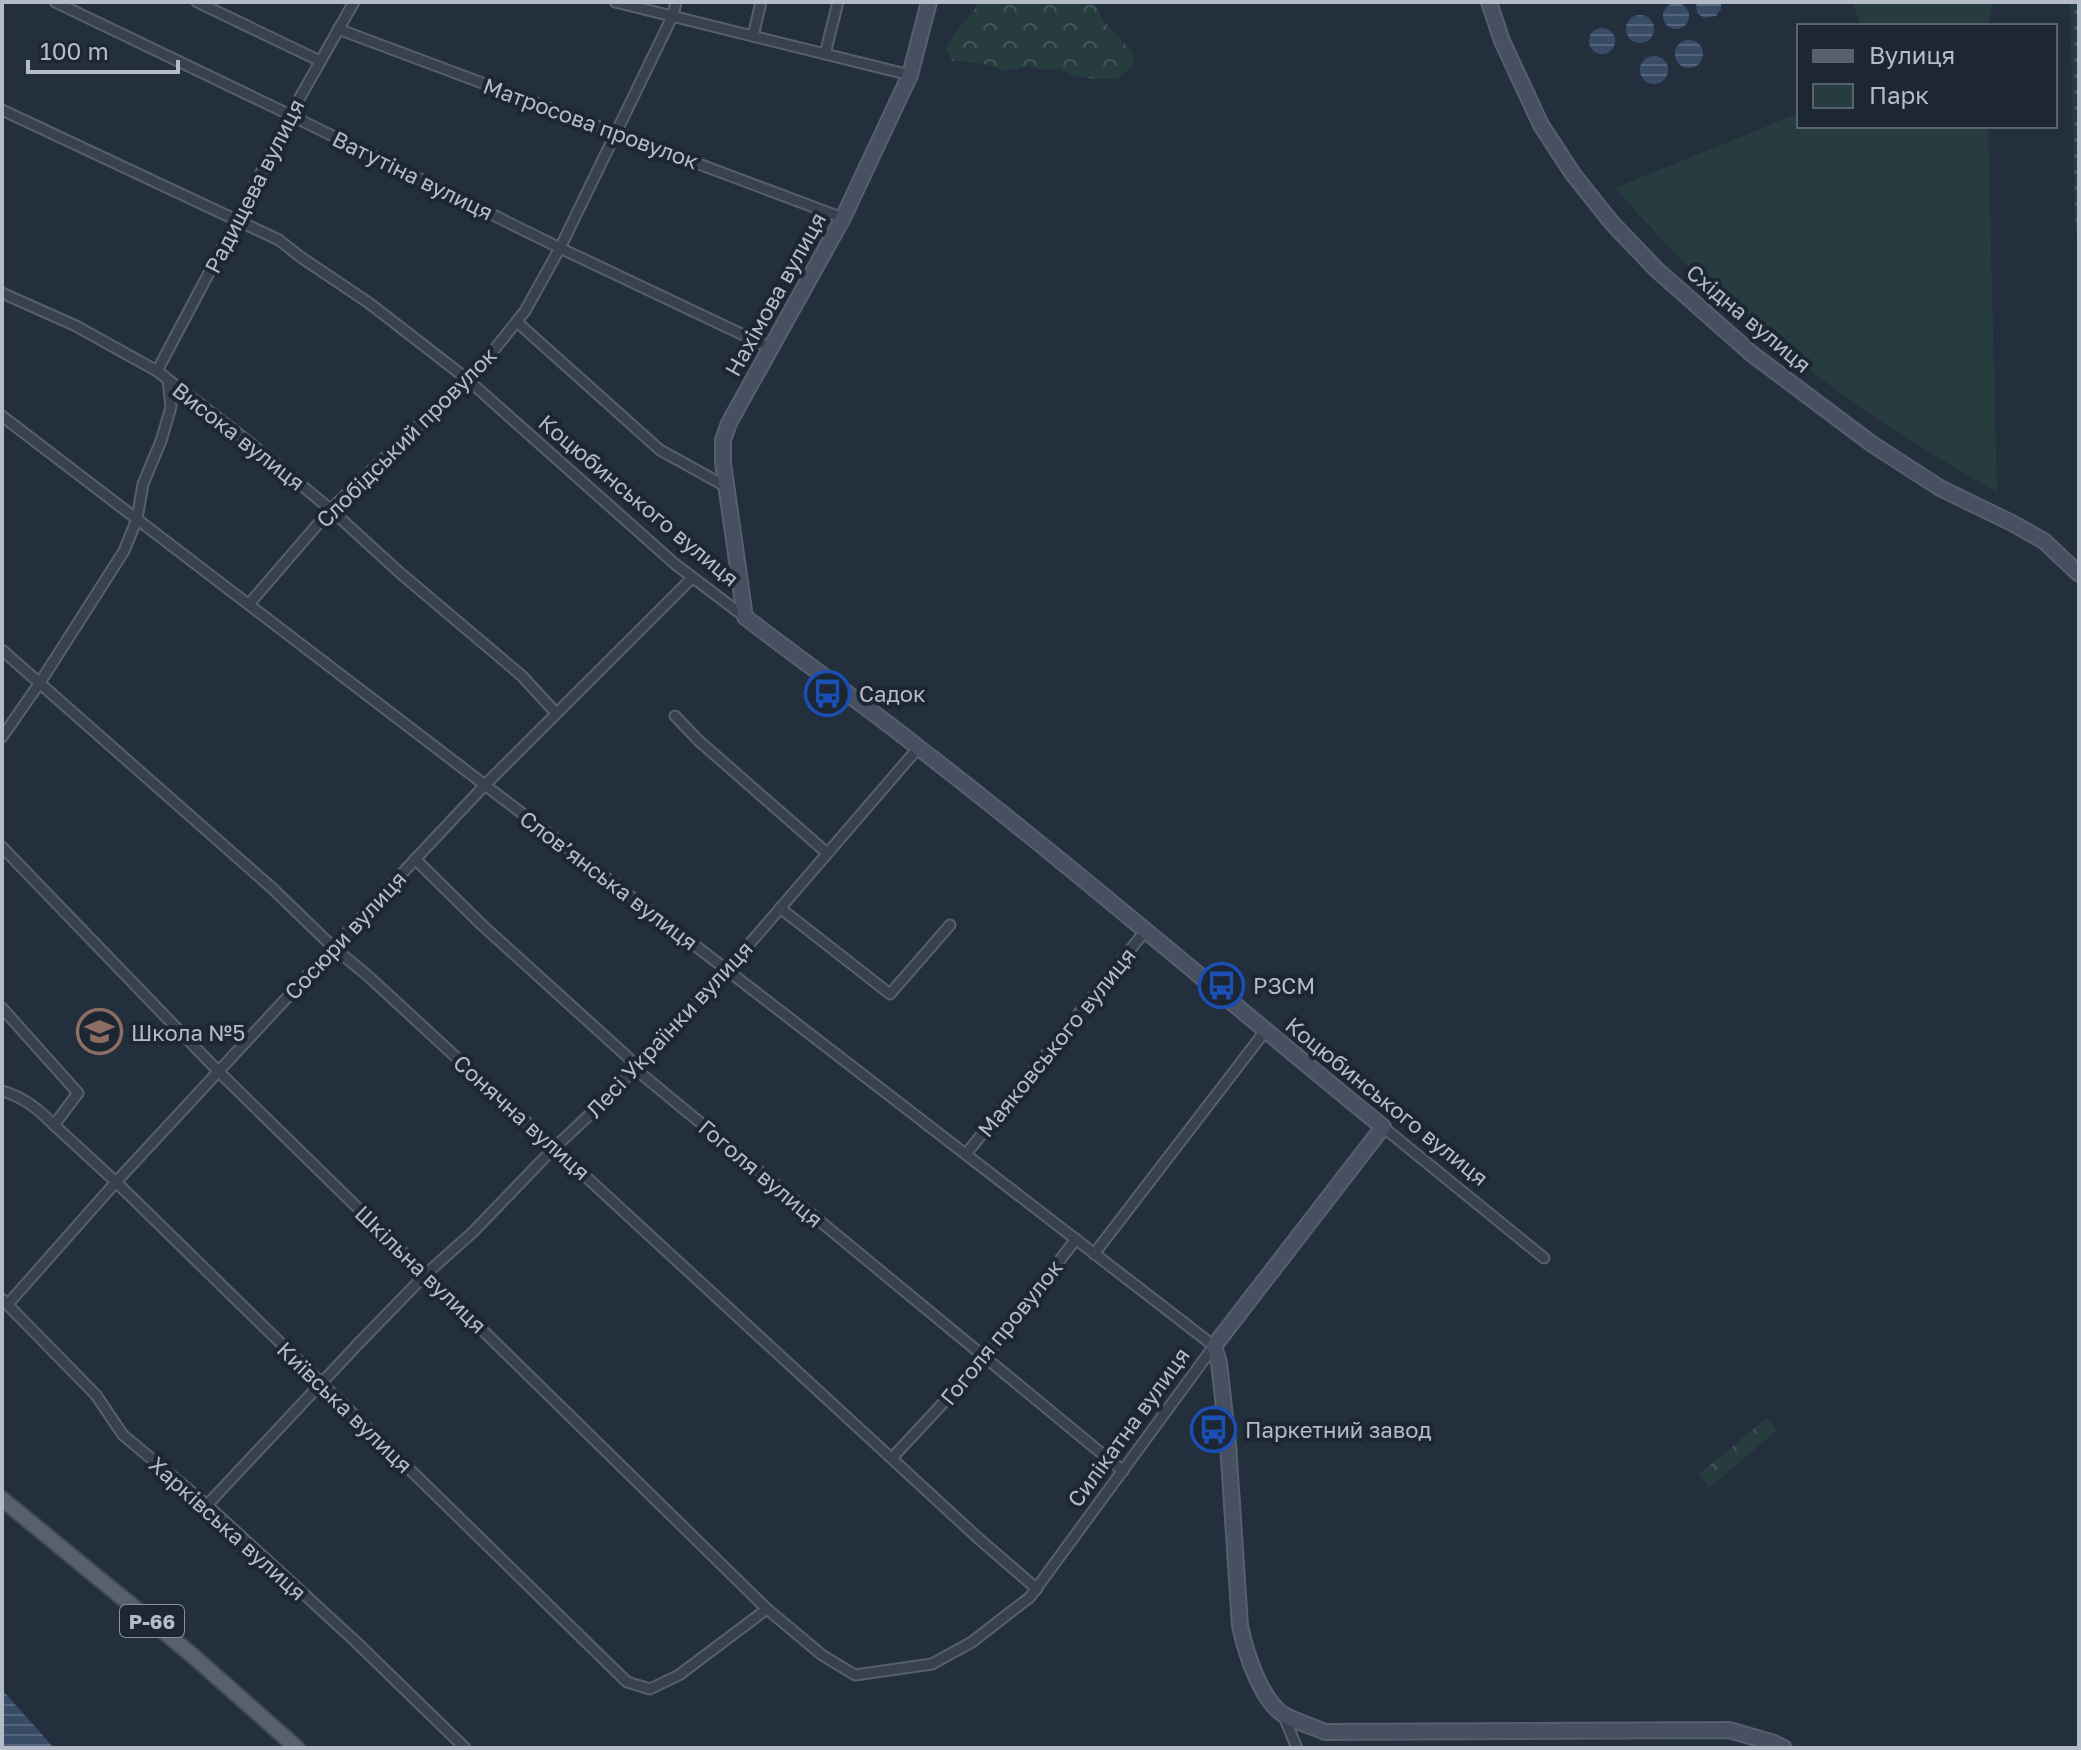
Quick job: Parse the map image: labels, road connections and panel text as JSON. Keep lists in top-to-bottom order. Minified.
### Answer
{"streets":{"main road":["Р-66"],"street":["Матросова провулок","Ватутіна вулиця","Радищева вулиця","Нахімова вулиця","Східна вулиця","Висока вулиця","Слобідський провулок","Коцюбинського вулиця","Слов’янська вулиця","Сосюри вулиця","Лесі Українки вулиця","Маяковського вулиця","Сонячна вулиця","Гоголя вулиця","Шкільна вулиця","Гоголя провулок","Київська вулиця","Силікатна вулиця","Харківська вулиця"]},"crossings":[["Матросова провулок","Радищева вулиця"],["Матросова провулок","Нахімова вулиця"],["Матросова провулок","Слобідський провулок"],["Ватутіна вулиця","Радищева вулиця"],["Ватутіна вулиця","Нахімова вулиця"],["Ватутіна вулиця","Слобідський провулок"],["Радищева вулиця","Висока вулиця"],["Радищева вулиця","Коцюбинського вулиця"],["Нахімова вулиця","Коцюбинського вулиця"],["Висока вулиця","Слобідський провулок"],["Висока вулиця","Сосюри вулиця"],["Слобідський провулок","Коцюбинського вулиця"],["Слобідський провулок","Слов’янська вулиця"],["Коцюбинського вулиця","Сосюри вулиця"],["Коцюбинського вулиця","Лесі Українки вулиця"],["Коцюбинського вулиця","Маяковського вулиця"],["Коцюбинського вулиця","Гоголя провулок"],["Коцюбинського вулиця","Силікатна вулиця"],["Слов’янська вулиця","Сосюри вулиця"],["Слов’янська вулиця","Лесі Українки вулиця"],["Слов’янська вулиця","Маяковського вулиця"],["Слов’янська вулиця","Гоголя провулок"],["Слов’янська вулиця","Силікатна вулиця"],["Сосюри вулиця","Сонячна вулиця"],["Сосюри вулиця","Гоголя вулиця"],["Сосюри вулиця","Шкільна вулиця"],["Сосюри вулиця","Київська вулиця"],["Сосюри вулиця","Харківська вулиця"],["Лесі Українки вулиця","Сонячна вулиця"],["Лесі Українки вулиця","Гоголя вулиця"],["Лесі Українки вулиця","Шкільна вулиця"],["Лесі Українки вулиця","Київська вулиця"],["Лесі Українки вулиця","Харківська вулиця"],["Сонячна вулиця","Гоголя провулок"],["Сонячна вулиця","Силікатна вулиця"],["Гоголя вулиця","Гоголя провулок"],["Гоголя вулиця","Силікатна вулиця"],["Шкільна вулиця","Київська вулиця"],["Шкільна вулиця","Силікатна вулиця"]],"places":{"bus stop":["Садок","РЗСМ","Паркетний завод"],"school or university":["Школа №5"]},"legend":["Вулиця","Парк"],"scale_bar":"100 m"}
